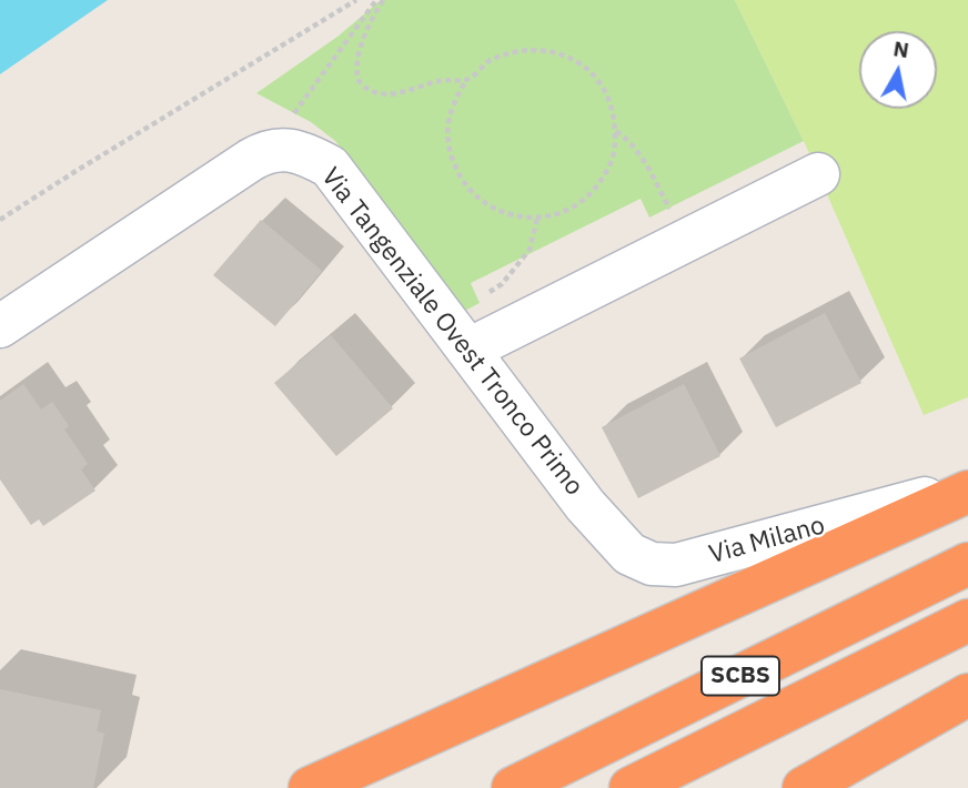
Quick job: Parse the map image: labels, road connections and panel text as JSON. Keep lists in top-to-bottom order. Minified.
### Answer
{"streets":{"highway":["SCBS"],"street":["Via Tangenziale Ovest Tronco Primo","Via Milano"]},"crossings":[["Via Tangenziale Ovest Tronco Primo","Via Milano"]],"north":"top"}
